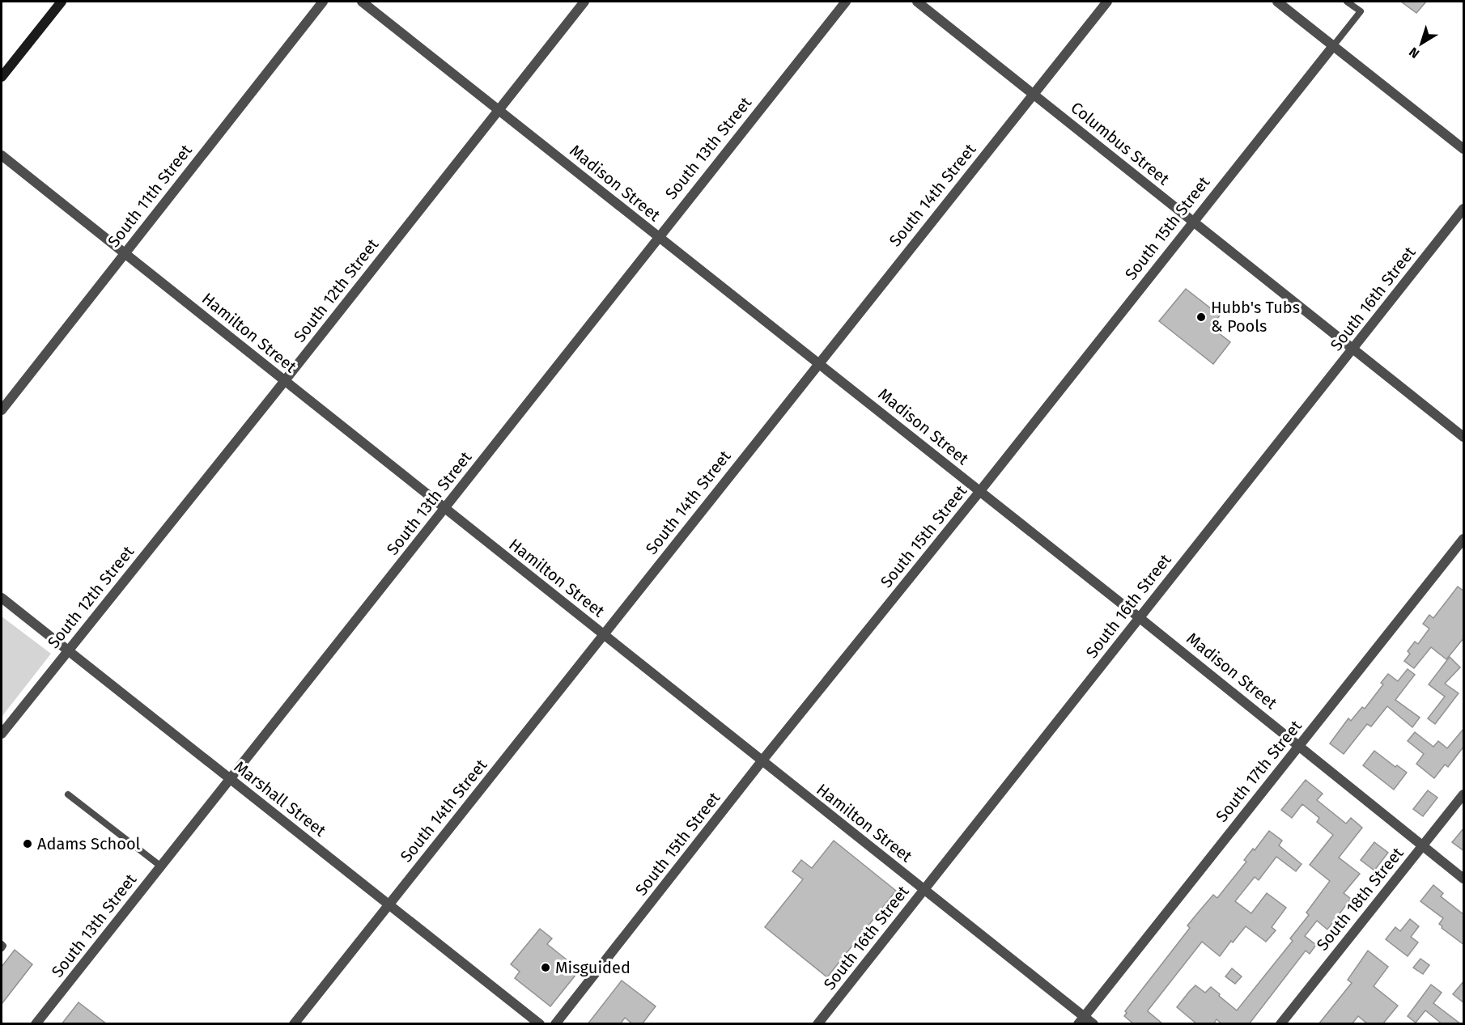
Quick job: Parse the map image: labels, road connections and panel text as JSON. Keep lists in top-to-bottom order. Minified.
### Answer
{"streets":{"street":["Columbus Street","South 13th Street","Madison Street","South 14th Street","South 11th Street","South 15th Street","South 12th Street","South 16th Street","Hamilton Street","South 17th Street","Marshall Street","South 18th Street"]},"crossings":[["Columbus Street","South 14th Street"],["Columbus Street","South 15th Street"],["Columbus Street","South 16th Street"],["South 13th Street","Madison Street"],["South 13th Street","Hamilton Street"],["South 13th Street","Marshall Street"],["Madison Street","South 14th Street"],["Madison Street","South 15th Street"],["Madison Street","South 12th Street"],["Madison Street","South 16th Street"],["Madison Street","South 17th Street"],["Madison Street","South 18th Street"],["South 14th Street","Hamilton Street"],["South 14th Street","Marshall Street"],["South 11th Street","Hamilton Street"],["South 15th Street","Hamilton Street"],["South 12th Street","Hamilton Street"],["South 12th Street","Marshall Street"],["South 16th Street","Hamilton Street"],["Hamilton Street","South 17th Street"]],"places":["Hubb's Tubs & Pools","Adams School","Misguided"],"north":"bottom left"}
